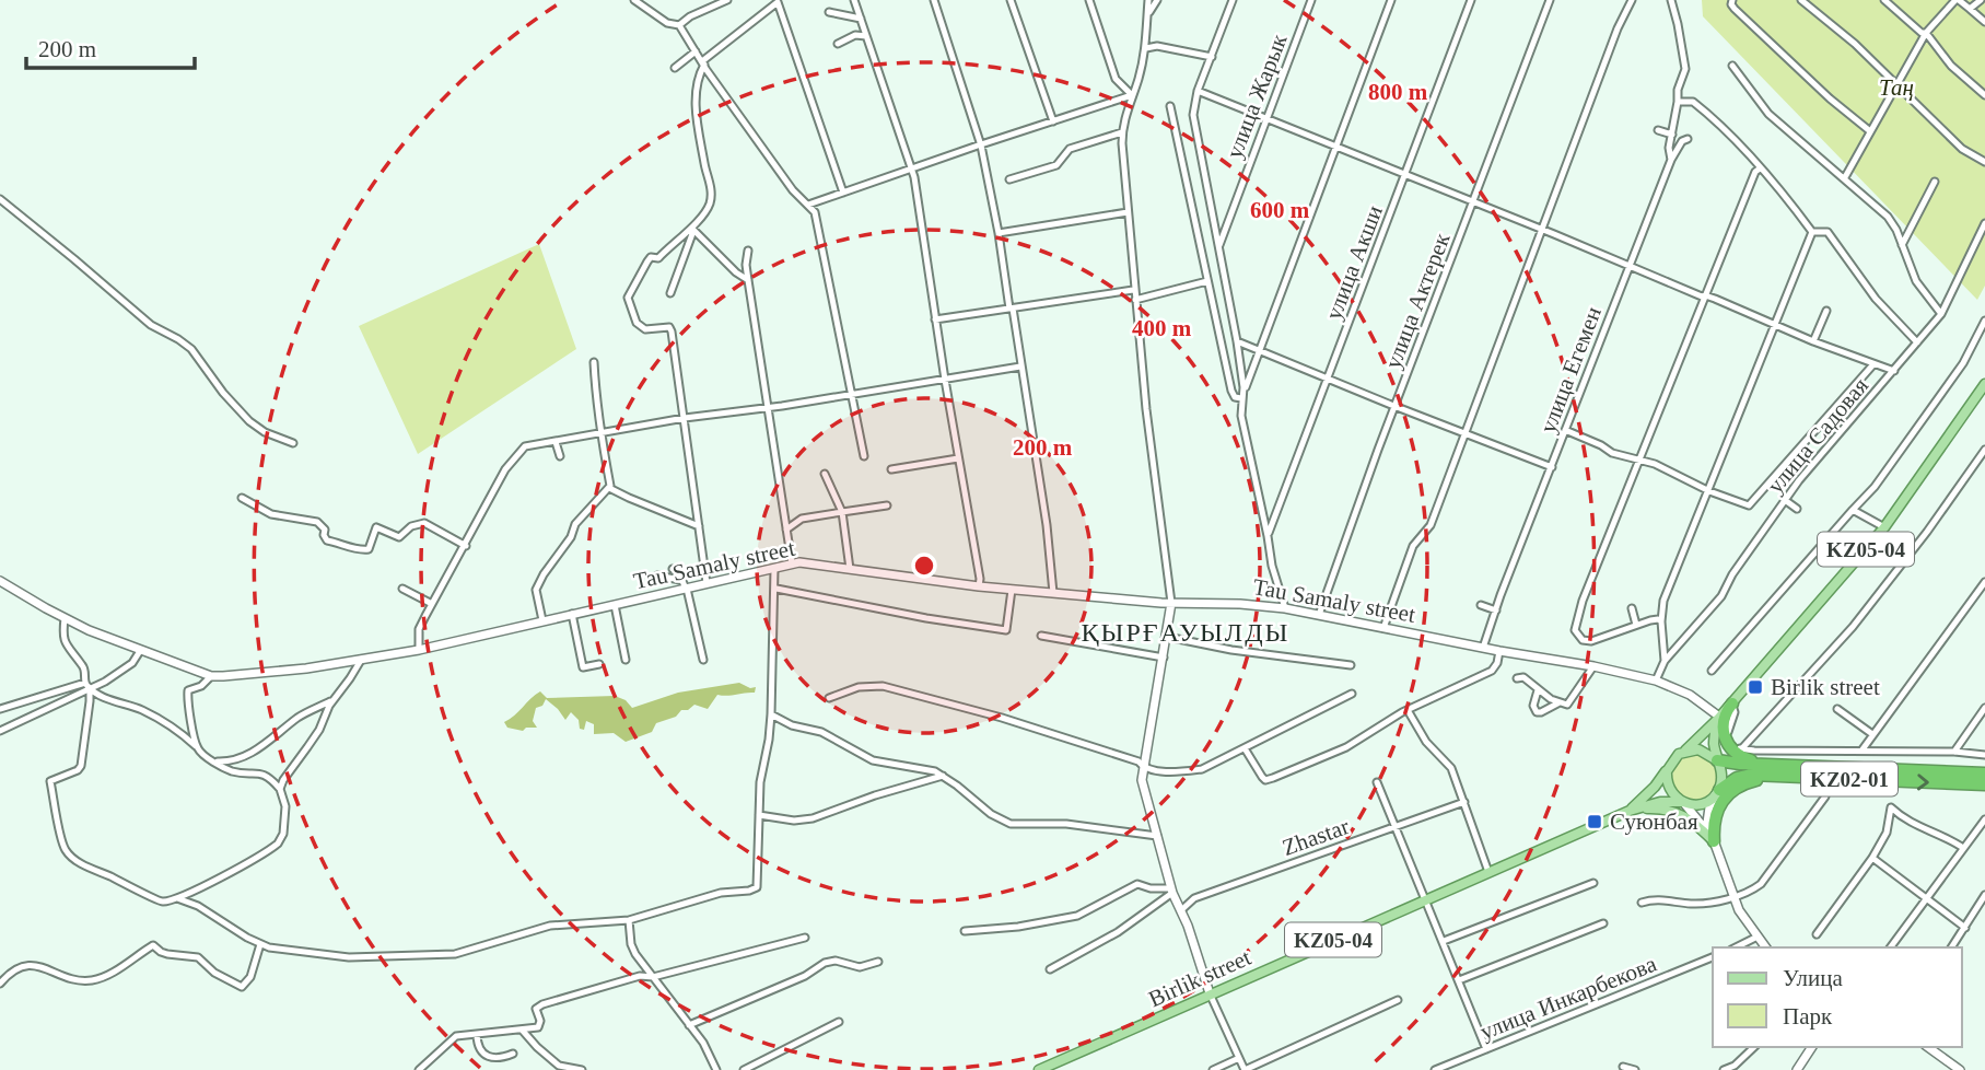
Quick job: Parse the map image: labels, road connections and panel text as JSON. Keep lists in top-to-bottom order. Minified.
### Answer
{"streets":{"highway":["KZ02-01"],"main road":["KZ05-04","Birlik street"],"street":["улица Жарык","улица Акши","улица Актерек","улица Егемен","улица Садовая","Tau Samaly street","Zhastar","улица Инкарбекова"]},"crossings":[["улица Актерек","Tau Samaly street"],["улица Егемен","Tau Samaly street"],["KZ05-04","Tau Samaly street"],["KZ05-04","KZ02-01"],["KZ05-04","Birlik street"]],"districts":["ҚЫРҒАУЫЛДЫ"],"parks":["Таң"],"places":{"transit":["Birlik street","Суюнбая"]},"legend":["Улица","Парк"],"scale_bar":"200 m","rings":["800 m","600 m","400 m","200 m"]}
